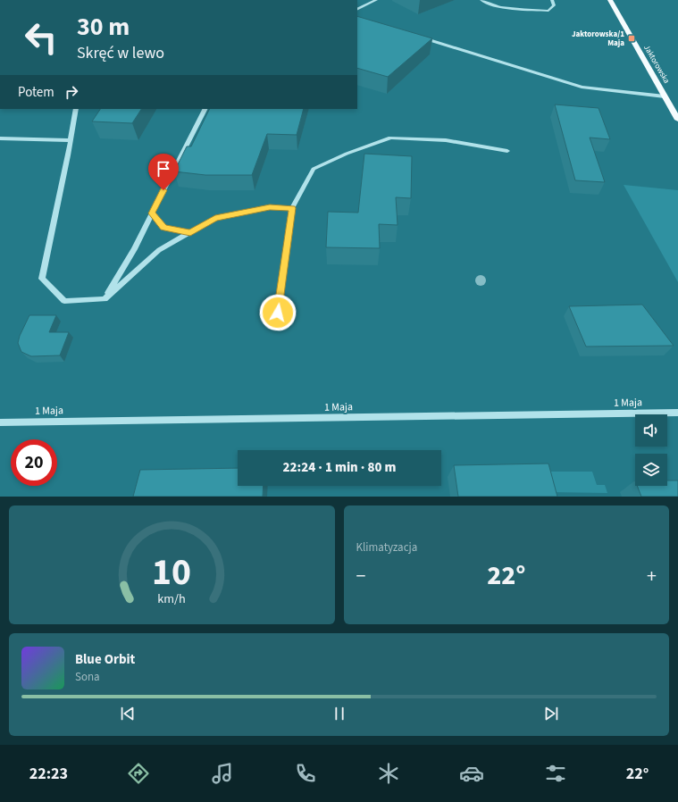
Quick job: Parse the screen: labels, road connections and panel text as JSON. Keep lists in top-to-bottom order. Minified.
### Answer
{"streets":{"main road":["Jaktorowska"],"street":["1 Maja"]},"places":{"transit":["Jaktorowska/1 Maja"]},"page":{"turn":["30 m","Skręć w lewo"],"then":"Potem","limit":"20","trip":"22:24 · 1 min · 80 m","tile":"Klimatyzacja","heat":["−","22°","+"],"song":["Blue Orbit","Sona"],"tabs":["22:23","22°"],"gauge":["10","km/h"]}}
